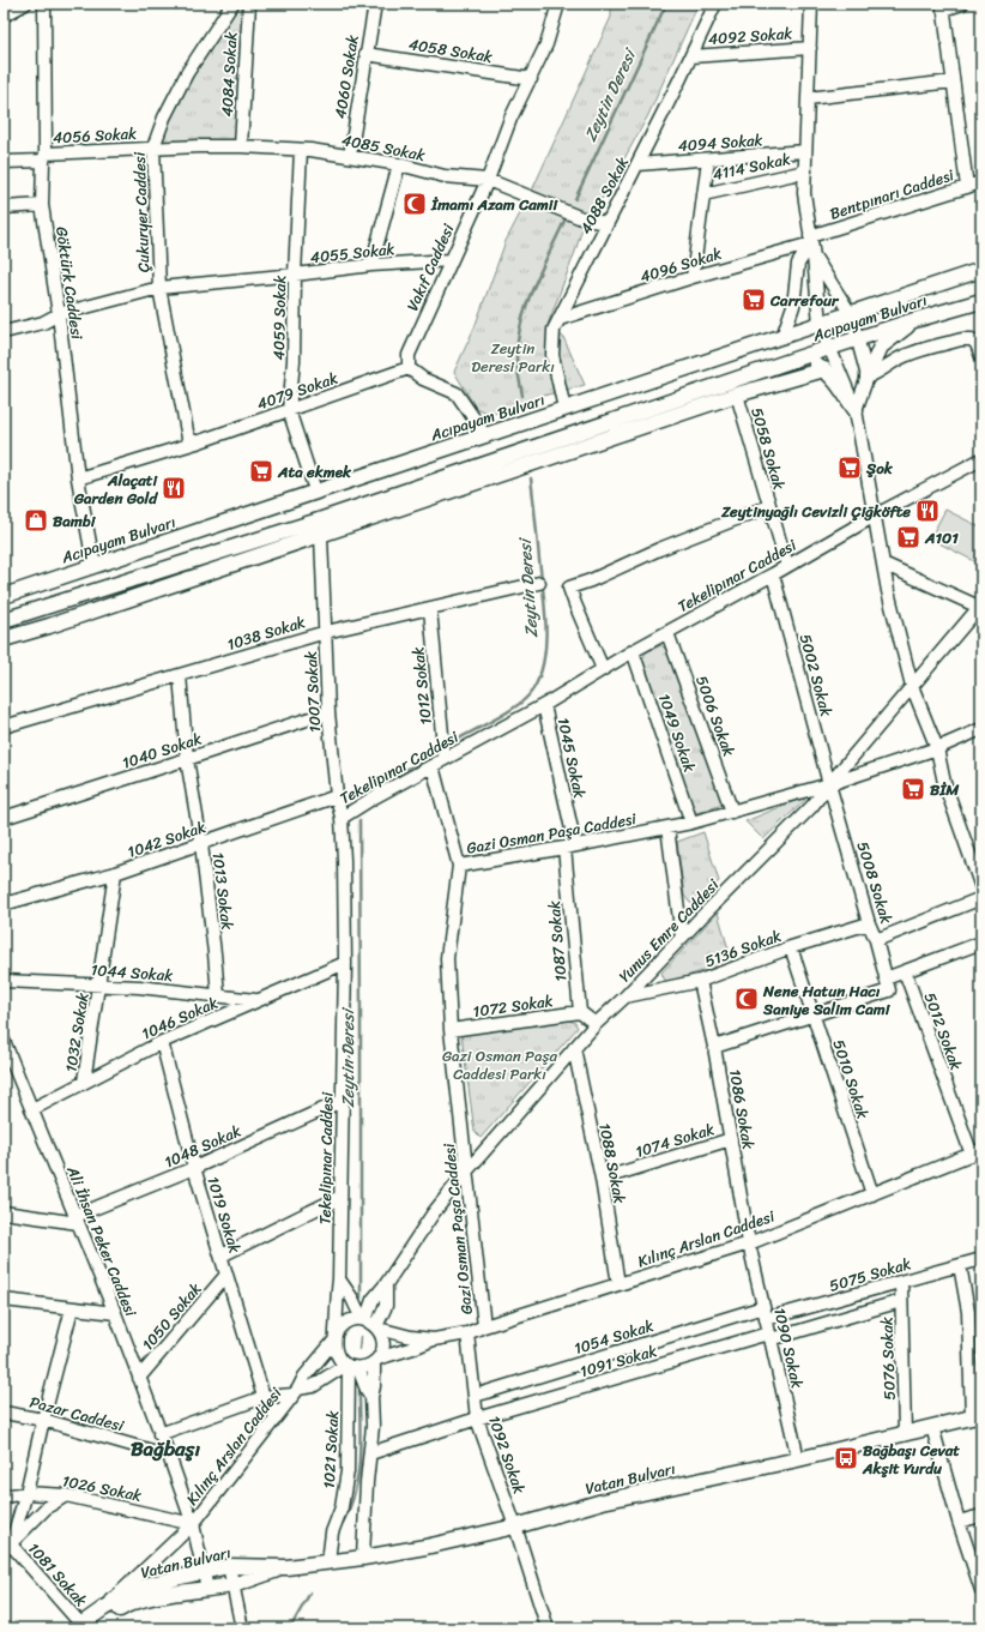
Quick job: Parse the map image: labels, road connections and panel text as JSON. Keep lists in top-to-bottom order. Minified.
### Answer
{"streets":{"main road":["Acıpayam Bulvarı","Vatan Bulvarı"],"street":["4092 Sokak","4058 Sokak","4084 Sokak","4060 Sokak","4056 Sokak","4094 Sokak","4085 Sokak","4114 Sokak","Bentpınarı Caddesi","4088 Sokak","Çukuryer Caddesi","4055 Sokak","4096 Sokak","Vakıf Caddesi","Göktürk Caddesi","4059 Sokak","4079 Sokak","5058 Sokak","Tekelipınar Caddesi","1038 Sokak","5002 Sokak","1012 Sokak","1007 Sokak","5006 Sokak","1049 Sokak","1040 Sokak","1045 Sokak","Gazi Osman Paşa Caddesi","1042 Sokak","5008 Sokak","1013 Sokak","Yunus Emre Caddesi","1087 Sokak","5136 Sokak","1044 Sokak","1072 Sokak","1046 Sokak","5012 Sokak","1032 Sokak","5010 Sokak","1086 Sokak","1074 Sokak","1048 Sokak","1088 Sokak","1019 Sokak","Kılınç Arslan Caddesi","Ali İhsan Peker Caddesi","5075 Sokak","1050 Sokak","1054 Sokak","1090 Sokak","5076 Sokak","1091 Sokak","Pazar Caddesi","1021 Sokak","1092 Sokak","1026 Sokak","1081 Sokak"]},"crossings":[["4092 Sokak","4088 Sokak"],["4058 Sokak","4060 Sokak"],["4058 Sokak","Vakıf Caddesi"],["4084 Sokak","4085 Sokak"],["4060 Sokak","4085 Sokak"],["4056 Sokak","4085 Sokak"],["4056 Sokak","Çukuryer Caddesi"],["4056 Sokak","Göktürk Caddesi"],["4094 Sokak","4088 Sokak"],["4085 Sokak","4088 Sokak"],["4085 Sokak","Çukuryer Caddesi"],["4085 Sokak","Vakıf Caddesi"],["4085 Sokak","4059 Sokak"],["Bentpınarı Caddesi","4096 Sokak"],["4088 Sokak","4096 Sokak"],["4088 Sokak","Acıpayam Bulvarı"],["Çukuryer Caddesi","4055 Sokak"],["Çukuryer Caddesi","4079 Sokak"],["4055 Sokak","Vakıf Caddesi"],["4055 Sokak","Göktürk Caddesi"],["4055 Sokak","4059 Sokak"],["Vakıf Caddesi","4079 Sokak"],["Göktürk Caddesi","Acıpayam Bulvarı"],["Göktürk Caddesi","4079 Sokak"],["4059 Sokak","4079 Sokak"],["5058 Sokak","Tekelipınar Caddesi"],["Tekelipınar Caddesi","5002 Sokak"],["Tekelipınar Caddesi","1012 Sokak"],["Tekelipınar Caddesi","1007 Sokak"],["Tekelipınar Caddesi","5006 Sokak"],["Tekelipınar Caddesi","1049 Sokak"],["Tekelipınar Caddesi","1045 Sokak"],["Tekelipınar Caddesi","Yunus Emre Caddesi"],["Tekelipınar Caddesi","1046 Sokak"],["Tekelipınar Caddesi","1048 Sokak"],["Tekelipınar Caddesi","Kılınç Arslan Caddesi"],["Tekelipınar Caddesi","1021 Sokak"],["1038 Sokak","1012 Sokak"],["1038 Sokak","1007 Sokak"],["1038 Sokak","1013 Sokak"],["5002 Sokak","Gazi Osman Paşa Caddesi"],["5002 Sokak","5008 Sokak"],["5002 Sokak","Yunus Emre Caddesi"],["1007 Sokak","1040 Sokak"],["1007 Sokak","1042 Sokak"],["5006 Sokak","Gazi Osman Paşa Caddesi"],["1049 Sokak","Gazi Osman Paşa Caddesi"],["1040 Sokak","1013 Sokak"],["1045 Sokak","Gazi Osman Paşa Caddesi"],["1045 Sokak","1087 Sokak"],["Gazi Osman Paşa Caddesi","5008 Sokak"],["Gazi Osman Paşa Caddesi","Yunus Emre Caddesi"],["Gazi Osman Paşa Caddesi","1087 Sokak"],["Gazi Osman Paşa Caddesi","1072 Sokak"],["Gazi Osman Paşa Caddesi","Kılınç Arslan Caddesi"],["1042 Sokak","1013 Sokak"],["1042 Sokak","1032 Sokak"],["5008 Sokak","Yunus Emre Caddesi"],["5008 Sokak","5136 Sokak"],["5008 Sokak","5010 Sokak"],["1013 Sokak","1044 Sokak"],["Yunus Emre Caddesi","5136 Sokak"],["Yunus Emre Caddesi","1088 Sokak"],["Yunus Emre Caddesi","Kılınç Arslan Caddesi"],["Yunus Emre Caddesi","1021 Sokak"],["1087 Sokak","1072 Sokak"],["5136 Sokak","5010 Sokak"],["5136 Sokak","1086 Sokak"],["1044 Sokak","1046 Sokak"],["1044 Sokak","1032 Sokak"],["1046 Sokak","1032 Sokak"],["1046 Sokak","1019 Sokak"],["1046 Sokak","Ali İhsan Peker Caddesi"],["5012 Sokak","Kılınç Arslan Caddesi"],["5010 Sokak","Kılınç Arslan Caddesi"],["1086 Sokak","1074 Sokak"],["1086 Sokak","Kılınç Arslan Caddesi"],["1086 Sokak","1090 Sokak"],["1074 Sokak","1088 Sokak"],["1048 Sokak","1019 Sokak"],["1048 Sokak","Ali İhsan Peker Caddesi"],["1088 Sokak","Kılınç Arslan Caddesi"],["1019 Sokak","Kılınç Arslan Caddesi"],["1019 Sokak","1050 Sokak"],["Kılınç Arslan Caddesi","Ali İhsan Peker Caddesi"],["Kılınç Arslan Caddesi","1090 Sokak"],["Kılınç Arslan Caddesi","1021 Sokak"],["Kılınç Arslan Caddesi","1092 Sokak"],["Kılınç Arslan Caddesi","Vatan Bulvarı"],["Kılınç Arslan Caddesi","1026 Sokak"],["Ali İhsan Peker Caddesi","1050 Sokak"],["Ali İhsan Peker Caddesi","Pazar Caddesi"],["Ali İhsan Peker Caddesi","Vatan Bulvarı"],["Ali İhsan Peker Caddesi","1026 Sokak"],["5075 Sokak","1090 Sokak"],["5075 Sokak","5076 Sokak"],["1054 Sokak","1090 Sokak"],["1054 Sokak","1092 Sokak"],["1090 Sokak","1091 Sokak"],["1090 Sokak","Vatan Bulvarı"],["5076 Sokak","1091 Sokak"],["5076 Sokak","Vatan Bulvarı"],["1091 Sokak","1092 Sokak"],["1021 Sokak","Vatan Bulvarı"],["1092 Sokak","Vatan Bulvarı"],["Vatan Bulvarı","1081 Sokak"]],"districts":["Bağbaşı"],"water":["Zeytin Deresi"],"parks":["Zeytin Deresi Parkı","Gazi Osman Paşa Caddesi Parkı"],"places":{"mosque":["İmamı Azam Camii","Nene Hatun Hacı Saniye Salim Cami"],"supermarket":["Carrefour","Şok","Ata ekmek","A101","BİM"],"restaurant":["Alaçati Garden Gold","Zeytinyağlı Cevizli Çiğköfte"],"shop":["Bambi"],"bus stop":["Bağbaşı Cevat Akşit Yurdu"]}}
